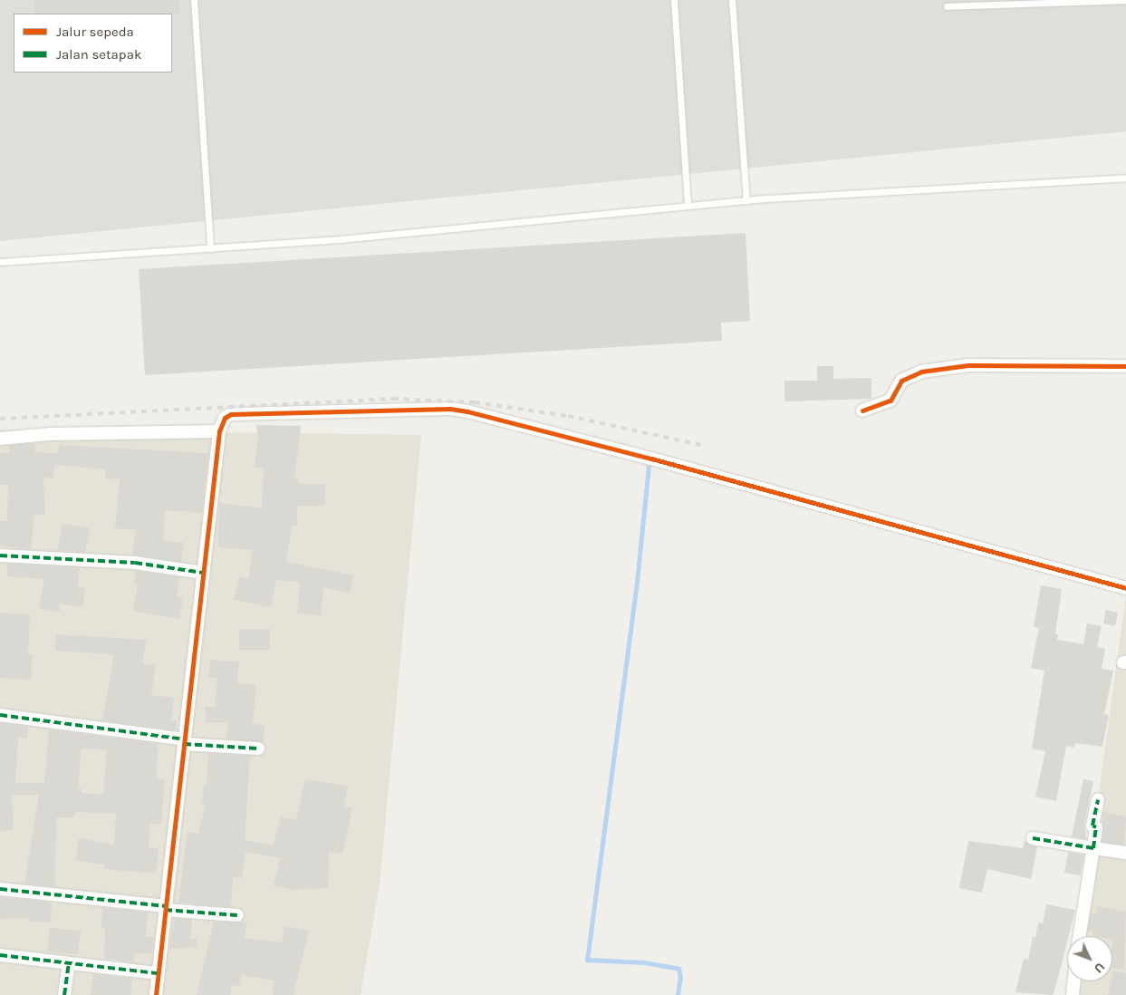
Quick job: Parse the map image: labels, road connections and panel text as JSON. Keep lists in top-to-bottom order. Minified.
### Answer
{"legend":["Jalur sepeda","Jalan setapak"],"north":"bottom right"}
